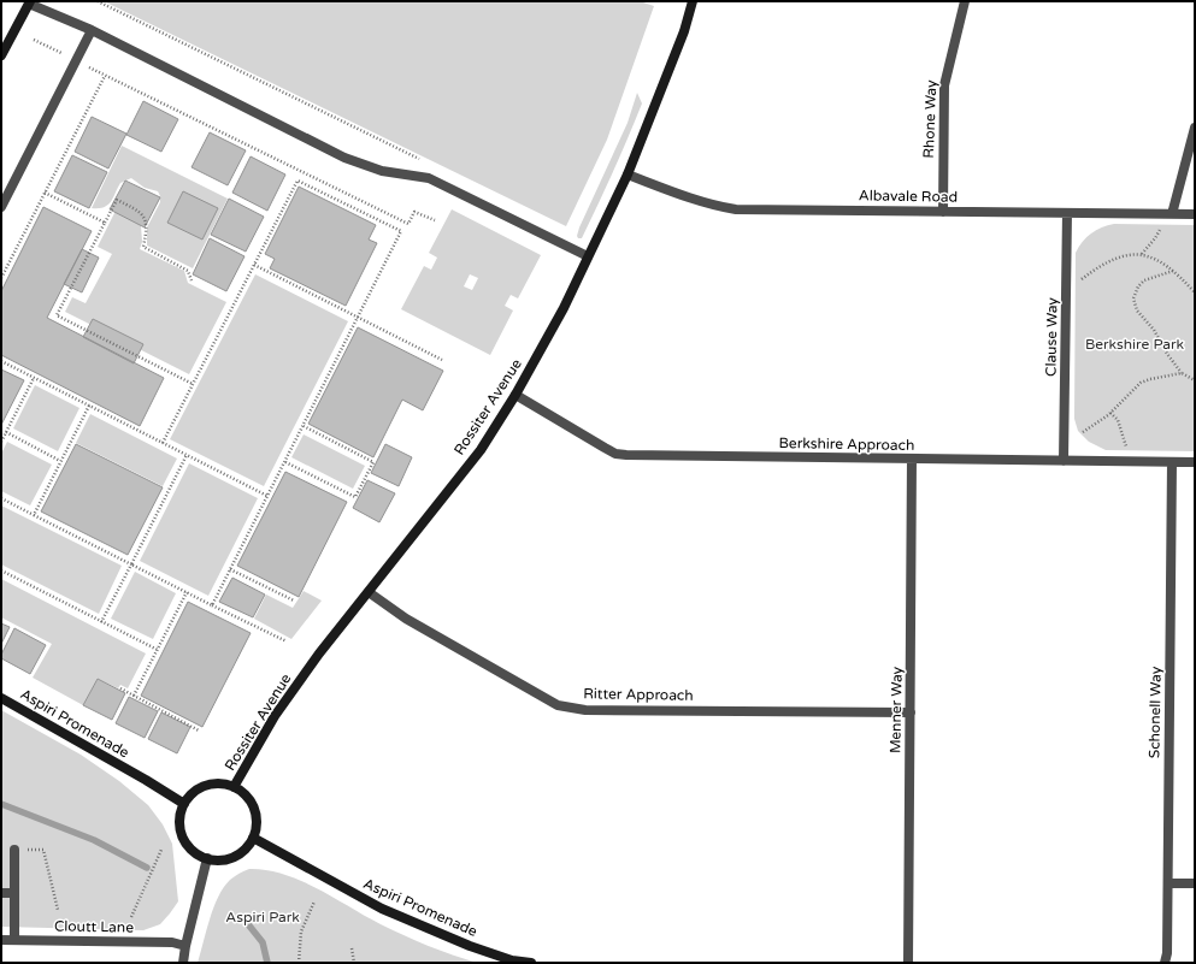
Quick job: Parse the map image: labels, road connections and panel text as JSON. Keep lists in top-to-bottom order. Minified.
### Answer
{"streets":{"street":["Rhone Way","Albavale Road","Clause Way","Rossiter Avenue","Berkshire Approach","Ritter Approach","Menner Way","Schonell Way","Aspiri Promenade","Cloutt Lane"]},"crossings":[["Rhone Way","Albavale Road"],["Albavale Road","Clause Way"],["Albavale Road","Rossiter Avenue"],["Clause Way","Berkshire Approach"],["Rossiter Avenue","Berkshire Approach"],["Rossiter Avenue","Ritter Approach"],["Rossiter Avenue","Aspiri Promenade"],["Berkshire Approach","Menner Way"],["Berkshire Approach","Schonell Way"],["Ritter Approach","Menner Way"]],"parks":["Berkshire Park","Aspiri Park"]}
